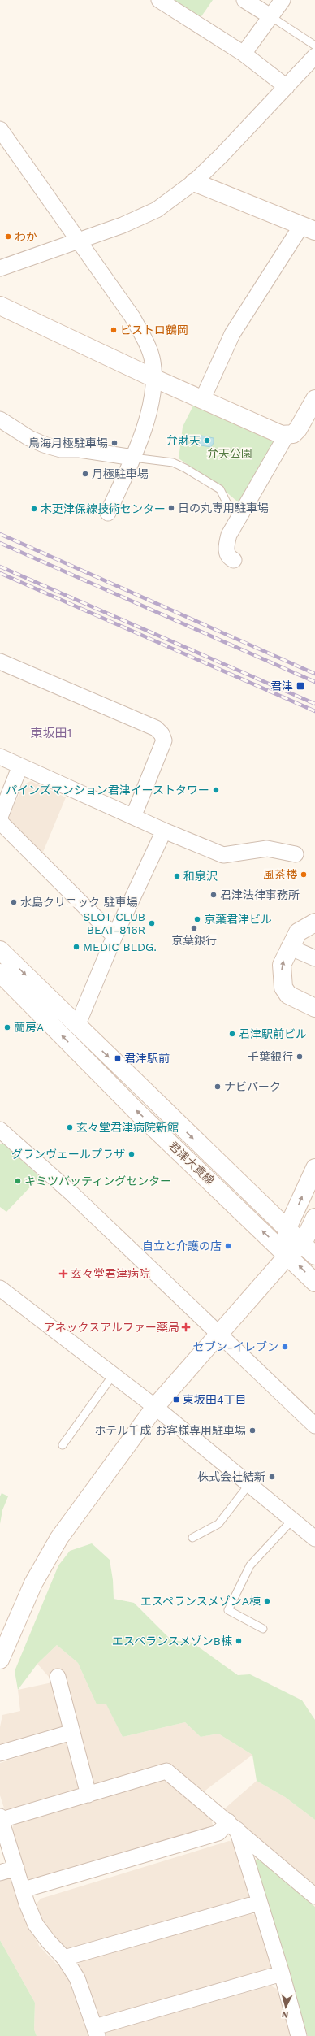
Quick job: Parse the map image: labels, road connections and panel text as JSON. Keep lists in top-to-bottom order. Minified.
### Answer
{"streets":{"street":["君津大貫線"]},"districts":["東坂田1"],"parks":["弁天公園"],"places":{"other":["わか","ビストロ鶴岡","弁財天","鳥海月極駐車場","月極駐車場","日の丸専用駐車場","木更津保線技術センター","パインズマンション君津イーストタワー","風茶楼","和泉沢","君津法律事務所","水島クリニック 駐車場","京葉君津ビル","SLOT CLUB BEAT-816R","京葉銀行","MEDIC BLDG.","蘭房A","君津駅前ビル","千葉銀行","ナビパーク","玄々堂君津病院新館","グランヴェールプラザ","キミツバッティングセンター","自立と介護の店","セブン-イレブン","ホテル千成 お客様専用駐車場","株式会社結新","エスペランスメゾンA棟","エスペランスメゾンB棟"],"transit":["君津","君津駅前","東坂田4丁目"],"health":["玄々堂君津病院","アネックスアルファー薬局"]},"north":"bottom"}
